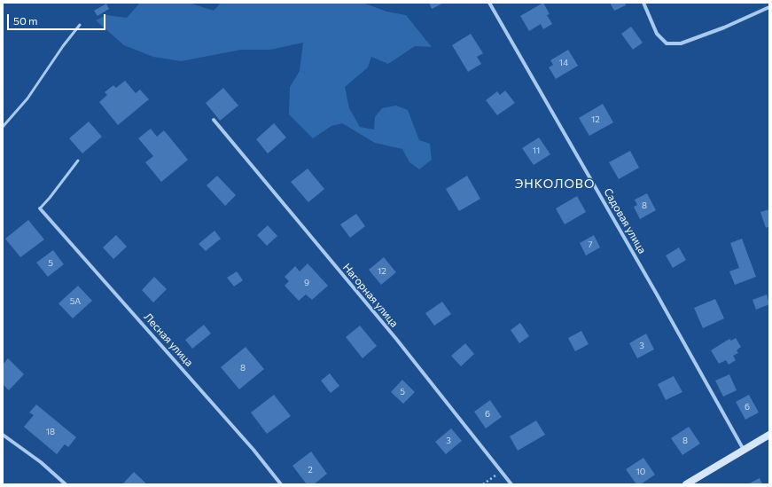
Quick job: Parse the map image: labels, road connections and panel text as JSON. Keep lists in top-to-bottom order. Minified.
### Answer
{"streets":{"street":["Садовая улица","Нагорная улица","Лесная улица"]},"districts":["ЭНКОЛОВО"],"house_numbers":["14","12","11","8","7","5","12","9","5А","3","8","5","6","6","18","3","8","2","10"],"scale_bar":"50 m"}
